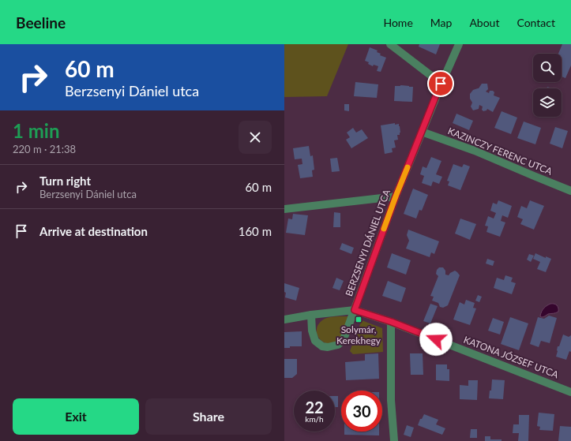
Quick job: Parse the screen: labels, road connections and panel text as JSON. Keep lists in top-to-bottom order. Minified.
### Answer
{"streets":{"street":["KAZINCZY FERENC UTCA","BERZSENYI DÁNIEL UTCA","KATONA JÓZSEF UTCA"]},"crossings":[["KAZINCZY FERENC UTCA","BERZSENYI DÁNIEL UTCA"],["BERZSENYI DÁNIEL UTCA","KATONA JÓZSEF UTCA"]],"places":{"transit":["Solymár, Kerekhegy"]},"page":{"header":"Beeline","nav":["Home","Map","About","Contact"],"turn":["60 m","Berzsenyi Dániel utca"],"heading":["1 min","220 m · 21:38"],"list":[{"name":"Turn right","note":"Berzsenyi Dániel utca","value":"60 m"},{"name":"Arrive at destination","value":"160 m"}],"speed":"22 km/h","limit":"30","buttons":["Exit","Share"]}}
